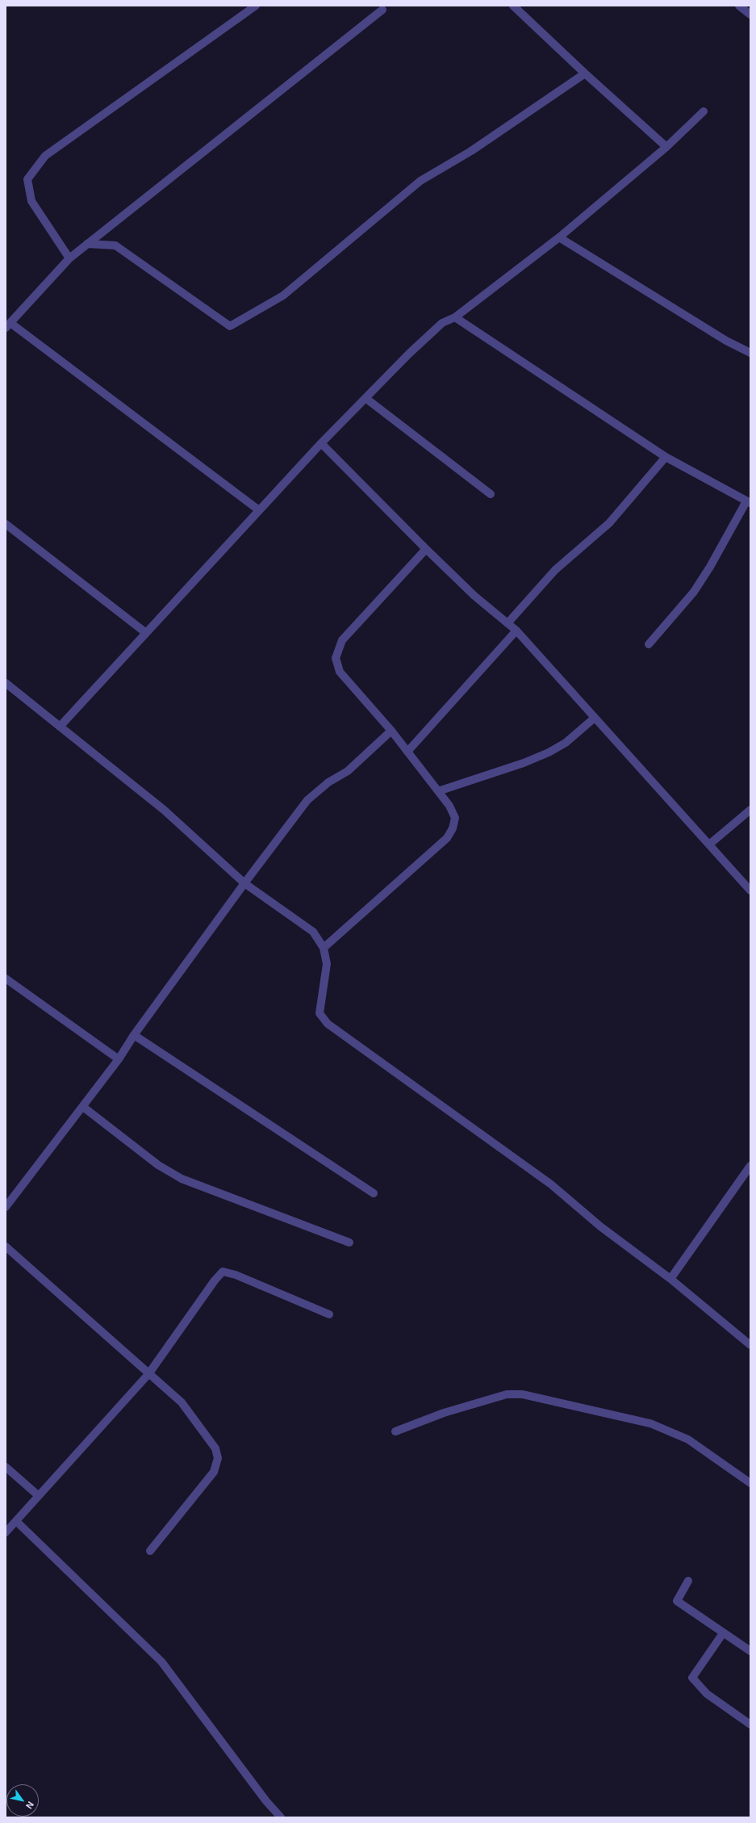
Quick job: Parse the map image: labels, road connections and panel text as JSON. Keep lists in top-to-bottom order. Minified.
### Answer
{"north":"bottom right"}
